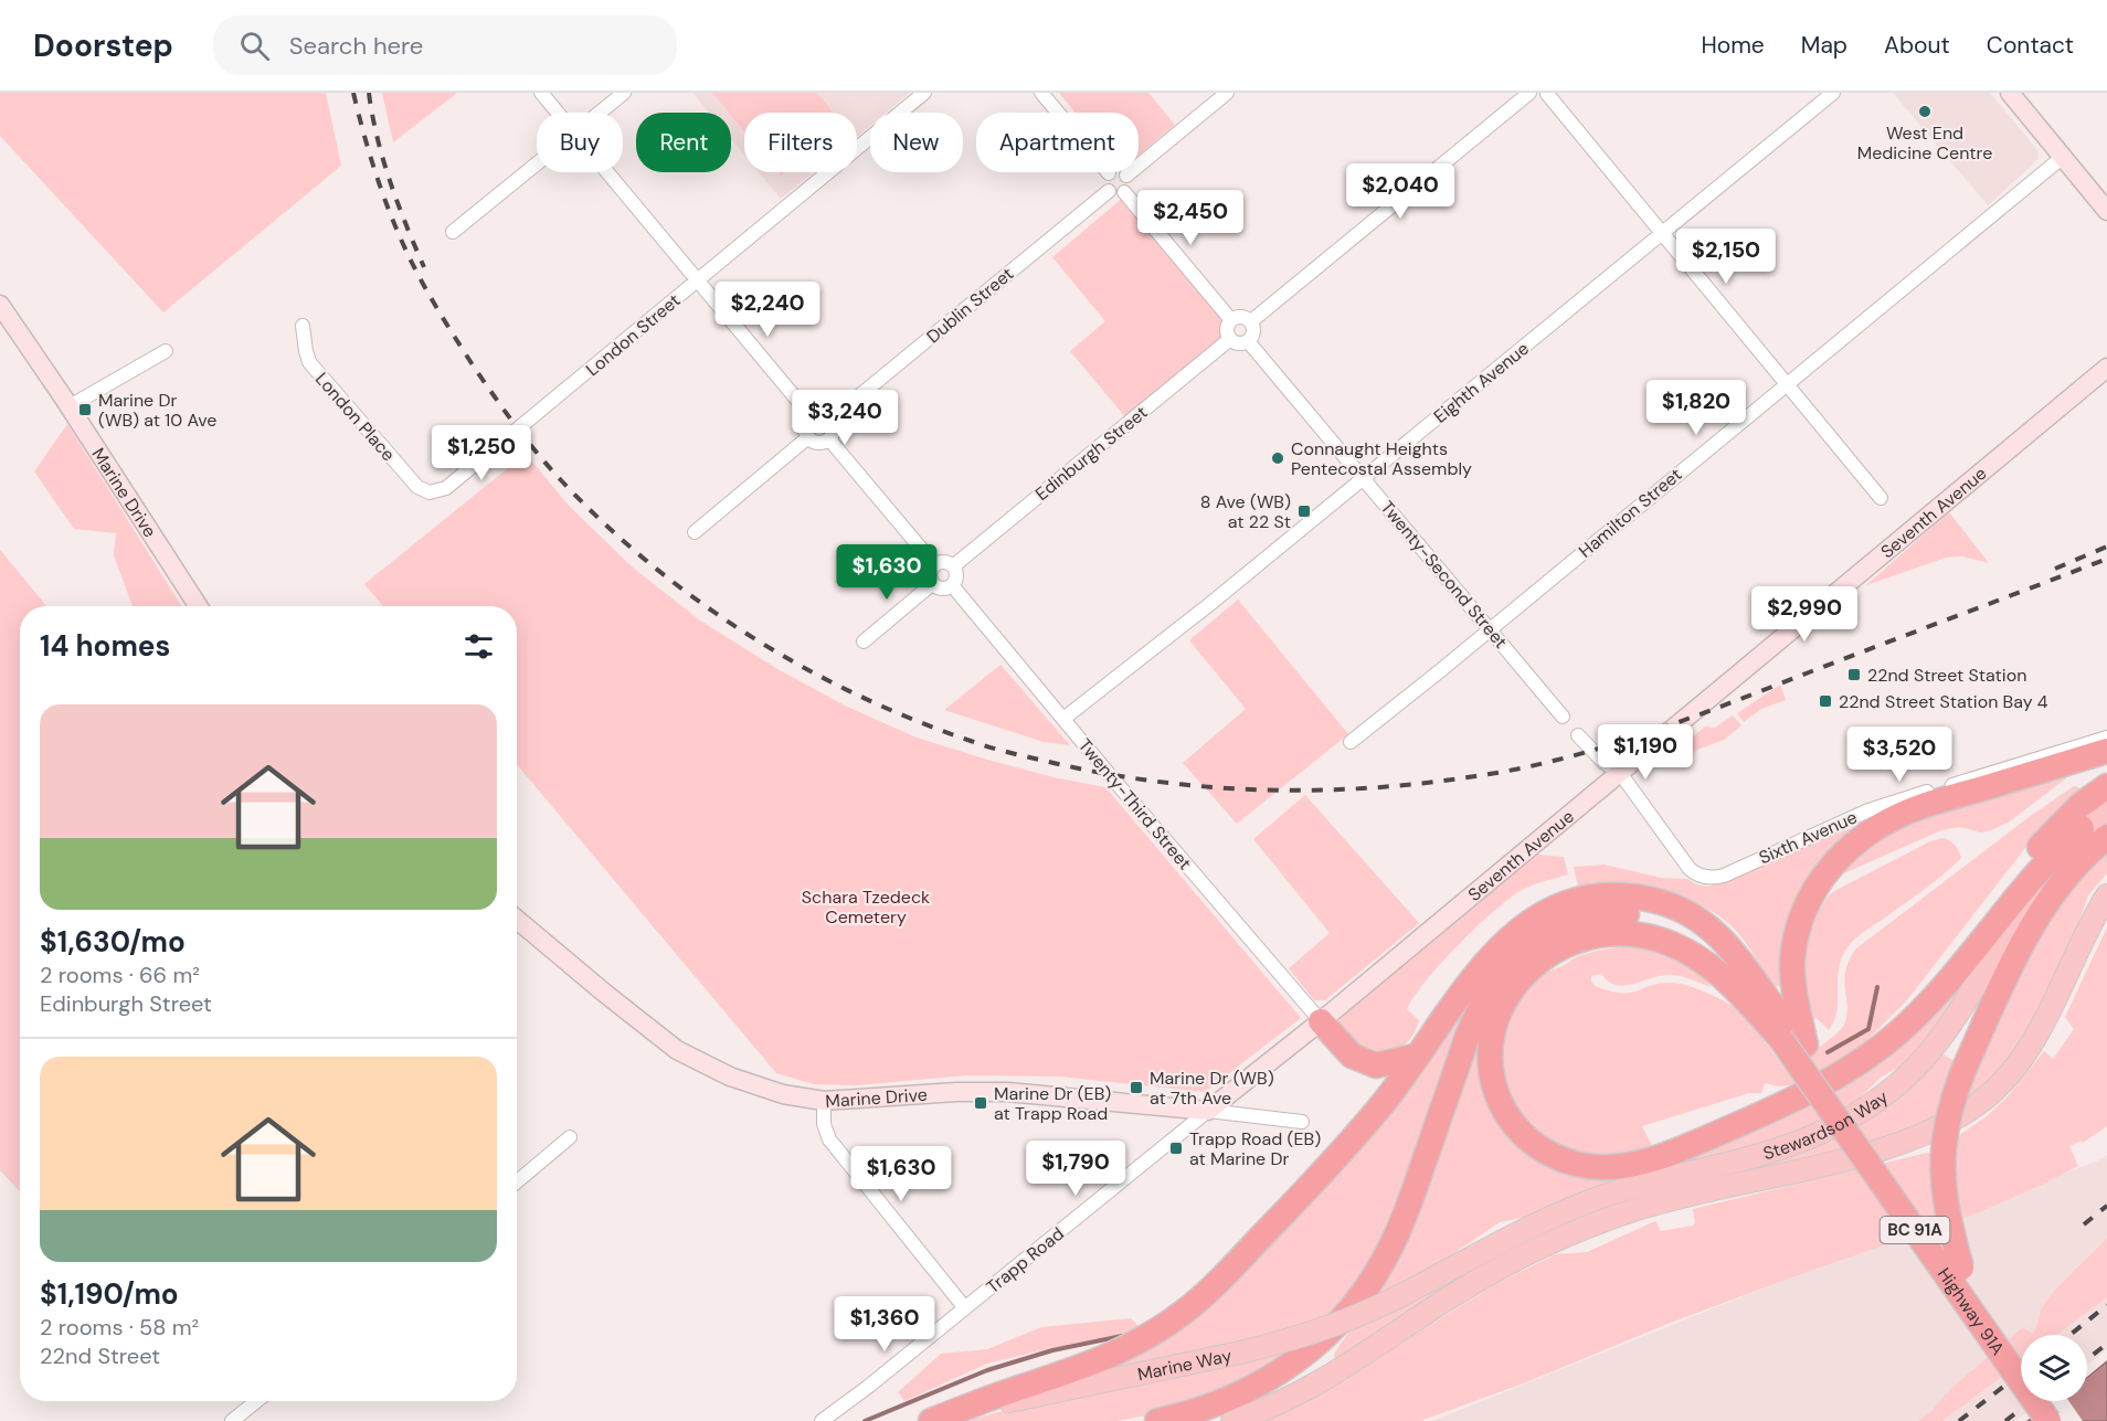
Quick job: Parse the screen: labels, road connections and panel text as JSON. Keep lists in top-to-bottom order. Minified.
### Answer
{"streets":{"highway":["BC 91A","Highway 91A"],"main road":["Stewardson Way","Marine Way"],"street":["Dublin Street","London Street","Eighth Avenue","London Place","Edinburgh Street","Marine Drive","Seventh Avenue","Hamilton Street","Twenty-Second Street","Twenty-Third Street","Sixth Avenue","Trapp Road"]},"crossings":[["London Street","London Place"],["Eighth Avenue","Twenty-Second Street"],["Eighth Avenue","Twenty-Third Street"],["Edinburgh Street","Twenty-Second Street"],["Edinburgh Street","Twenty-Third Street"],["Marine Drive","Seventh Avenue"],["Marine Drive","Trapp Road"],["Seventh Avenue","Twenty-Third Street"],["Seventh Avenue","Sixth Avenue"],["Seventh Avenue","Trapp Road"],["Hamilton Street","Twenty-Second Street"],["Stewardson Way","Marine Way"]],"parks":["Schara Tzedeck Cemetery"],"places":{"other":["West End Medicine Centre","Connaught Heights Pentecostal Assembly"],"transit":["Marine Dr (WB) at 10 Ave","8 Ave (WB) at 22 St","22nd Street Station","22nd Street Station Bay 4","Marine Dr (WB) at 7th Ave","Marine Dr (EB) at Trapp Road","Trapp Road (EB) at Marine Dr"]},"page":{"header":"Doorstep","search":"Search here","nav":["Home","Map","About","Contact"],"chip":["Buy","Rent","Filters","New","Apartment"],"price":["$2,040","$2,450","$2,150","$2,240","$1,820","$3,240","$1,250","$1,630","$2,990","$1,190","$3,520","$1,790","$1,630","$1,360"],"heading":"14 homes","list":[{"name":"$1,630/mo","note":"2 rooms · 66 m² · Edinburgh Street"},{"name":"$1,190/mo","note":"2 rooms · 58 m² · 22nd Street"}]}}
